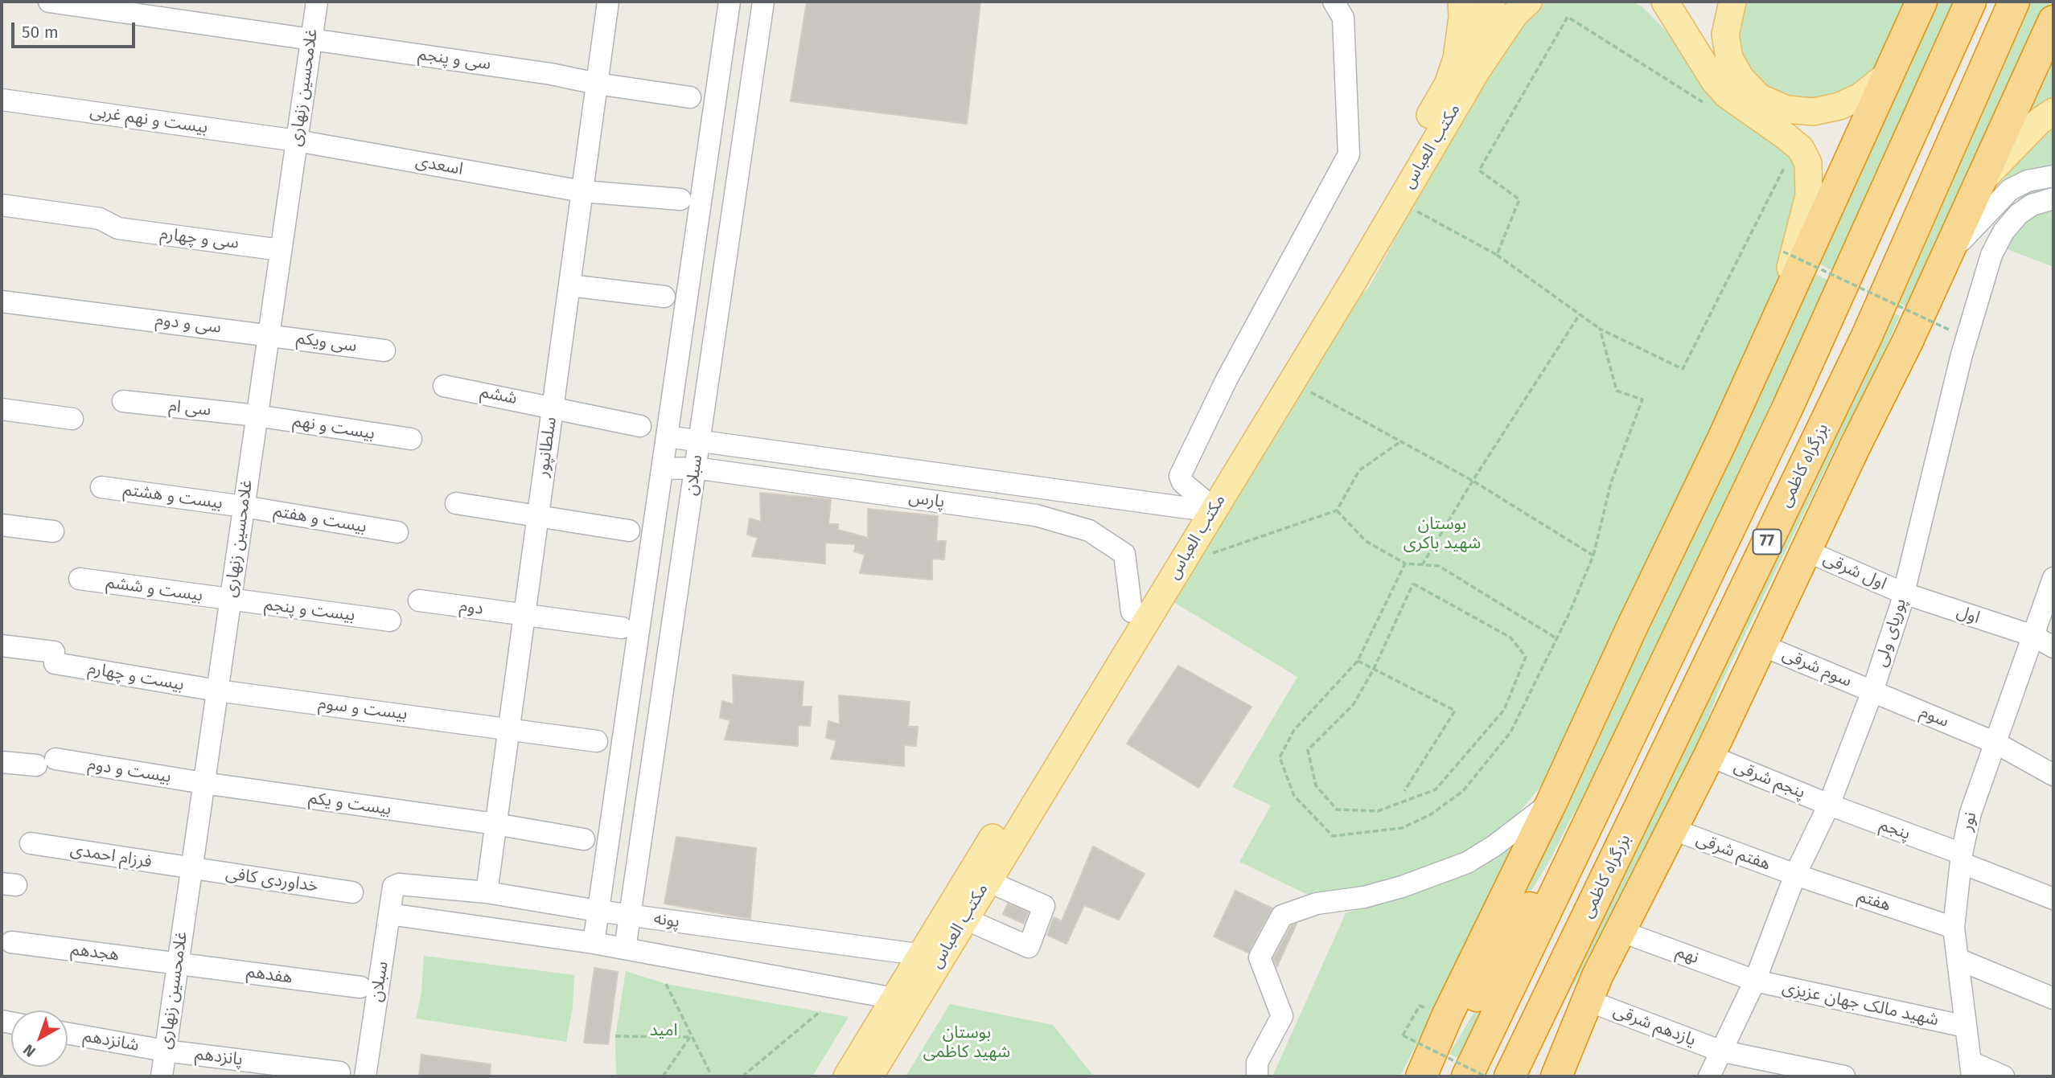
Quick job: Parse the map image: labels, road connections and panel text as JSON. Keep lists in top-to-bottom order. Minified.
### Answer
{"streets":{"highway":["بزرگراه کاظمی","77"],"main road":["مکتب العباس"],"street":["سی و پنجم","غلامحسین زنهاری","بیست و نهم غربی","اسعدی","سی و چهارم","سی و دوم","سی ویکم","ششم","سی ام","بیست و نهم","سلطانپور","سبلان","بیست و هشتم","پارس","بیست و هفتم","اول شرقی","بیست و ششم","دوم","بیست و پنجم","اول","پوریای ولی","سوم شرقی","بیست و چهارم","بیست و سوم","سوم","بیست و دوم","پنجم شرقی","بیست و یکم","نور","پنجم","هفتم شرقی","فرزام احمدی","خداوردی کافی","هفتم","پونه","هجدهم","نهم","هفدهم","شهید مالک جهان عزیزی","یازدهم شرقی","شانزدهم","پانزدهم"]},"crossings":[["سی و پنجم","غلامحسین زنهاری"],["سی و پنجم","سلطانپور"],["غلامحسین زنهاری","بیست و نهم غربی"],["غلامحسین زنهاری","اسعدی"],["غلامحسین زنهاری","سی و چهارم"],["غلامحسین زنهاری","سی و دوم"],["غلامحسین زنهاری","سی ویکم"],["غلامحسین زنهاری","سی ام"],["غلامحسین زنهاری","بیست و نهم"],["غلامحسین زنهاری","بیست و هشتم"],["غلامحسین زنهاری","بیست و هفتم"],["غلامحسین زنهاری","بیست و ششم"],["غلامحسین زنهاری","بیست و پنجم"],["غلامحسین زنهاری","بیست و چهارم"],["غلامحسین زنهاری","بیست و سوم"],["غلامحسین زنهاری","بیست و دوم"],["غلامحسین زنهاری","بیست و یکم"],["غلامحسین زنهاری","فرزام احمدی"],["غلامحسین زنهاری","خداوردی کافی"],["غلامحسین زنهاری","هجدهم"],["غلامحسین زنهاری","هفدهم"],["غلامحسین زنهاری","شانزدهم"],["غلامحسین زنهاری","پانزدهم"],["بیست و نهم غربی","اسعدی"],["مکتب العباس","پارس"],["مکتب العباس","پونه"],["اسعدی","سلطانپور"],["سی و دوم","سی ویکم"],["ششم","سلطانپور"],["سی ام","بیست و نهم"],["سلطانپور","دوم"],["سلطانپور","بیست و سوم"],["سلطانپور","بیست و یکم"],["سلطانپور","پونه"],["سبلان","پارس"],["سبلان","پونه"],["بیست و هشتم","بیست و هفتم"],["اول شرقی","اول"],["اول شرقی","پوریای ولی"],["بیست و ششم","بیست و پنجم"],["اول","پوریای ولی"],["اول","نور"],["پوریای ولی","سوم شرقی"],["پوریای ولی","سوم"],["پوریای ولی","پنجم شرقی"],["پوریای ولی","پنجم"],["پوریای ولی","هفتم شرقی"],["پوریای ولی","هفتم"],["پوریای ولی","نهم"],["پوریای ولی","شهید مالک جهان عزیزی"],["پوریای ولی","یازدهم شرقی"],["سوم شرقی","سوم"],["بیست و چهارم","بیست و سوم"],["سوم","نور"],["بیست و دوم","بیست و یکم"],["پنجم شرقی","پنجم"],["نور","پنجم"],["نور","هفتم"],["نور","شهید مالک جهان عزیزی"],["هفتم شرقی","هفتم"],["فرزام احمدی","خداوردی کافی"],["هجدهم","هفدهم"],["نهم","شهید مالک جهان عزیزی"],["شانزدهم","پانزدهم"]],"parks":["بوستان شهید باکری","امید","بوستان شهید کاظمی"],"scale_bar":"50 m","north":"bottom left"}
